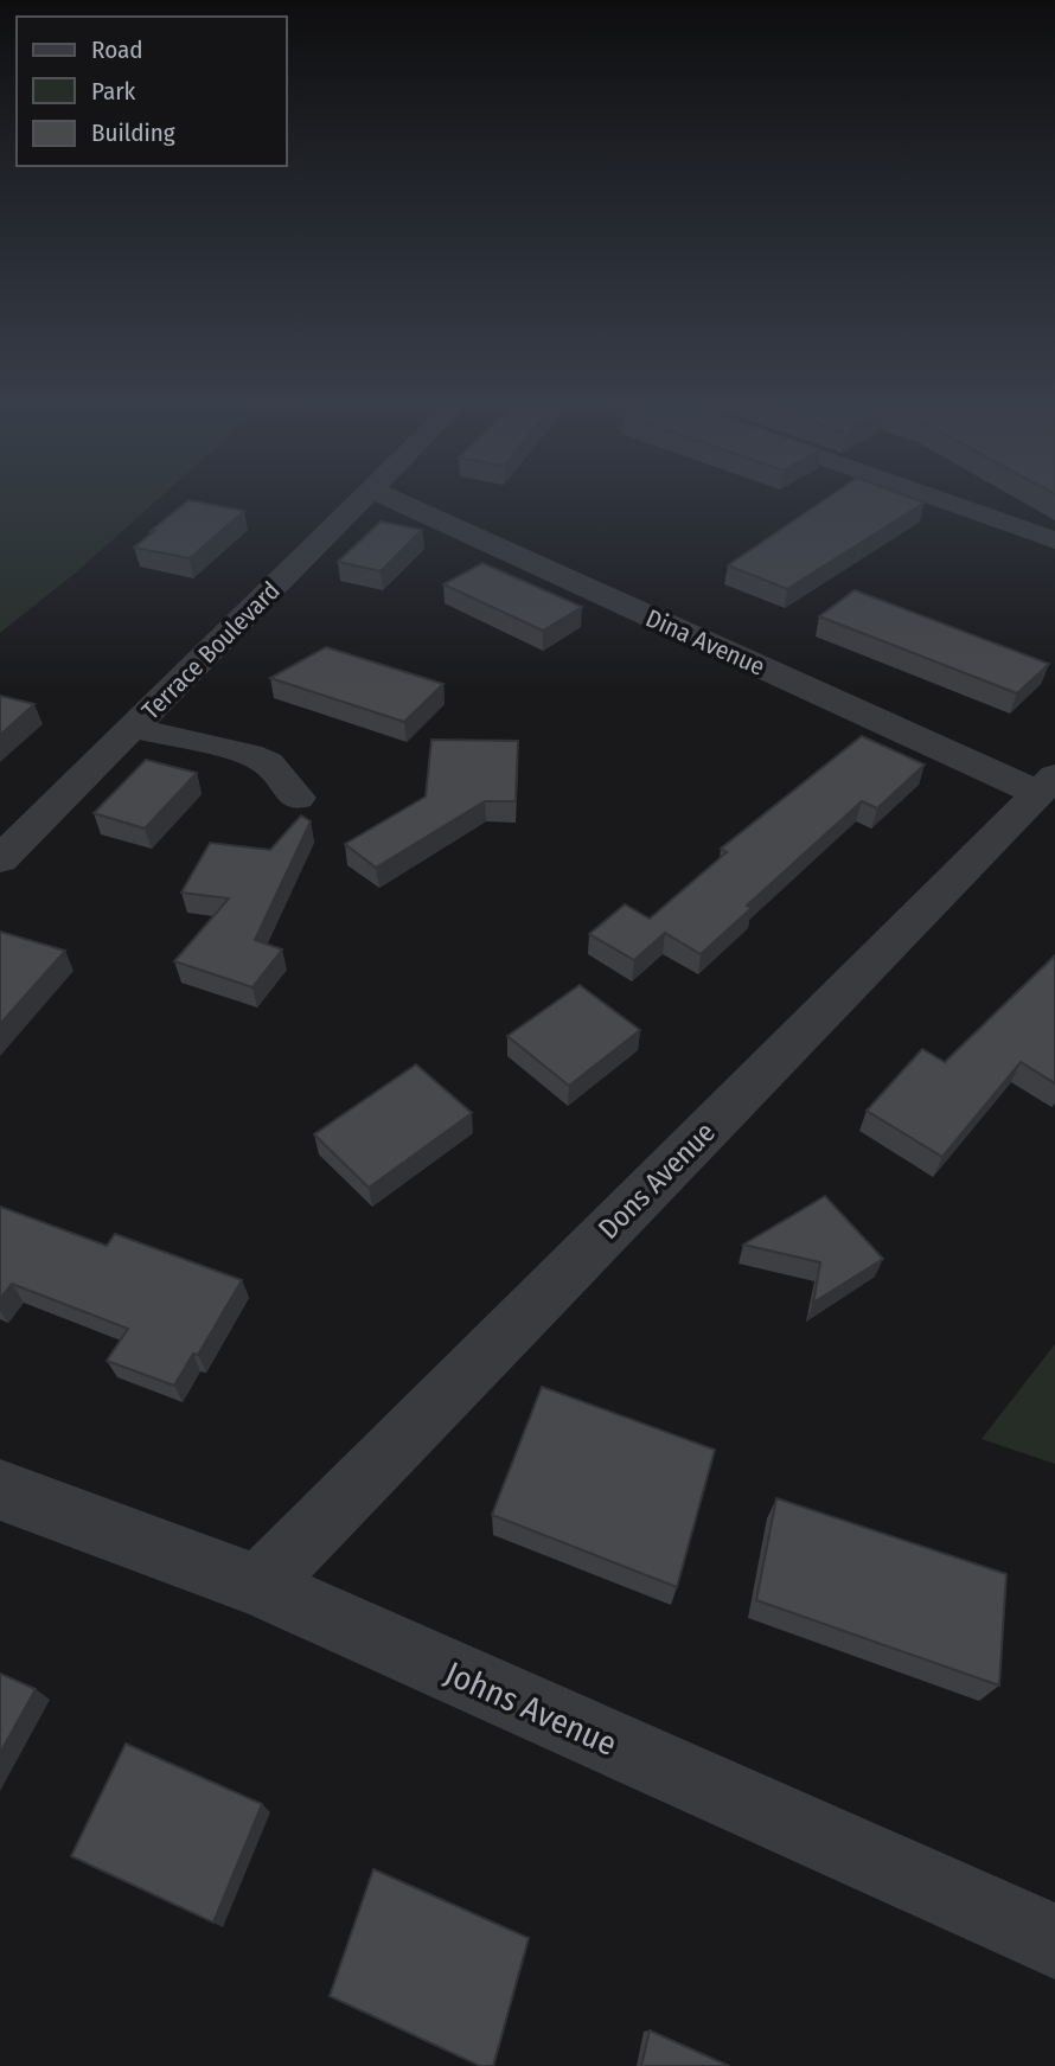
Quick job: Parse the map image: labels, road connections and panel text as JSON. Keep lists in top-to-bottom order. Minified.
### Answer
{"streets":{"street":["Dina Avenue","Terrace Boulevard","Dons Avenue","Johns Avenue"]},"crossings":[["Dina Avenue","Dons Avenue"],["Dons Avenue","Johns Avenue"]],"legend":["Road","Park","Building"]}
